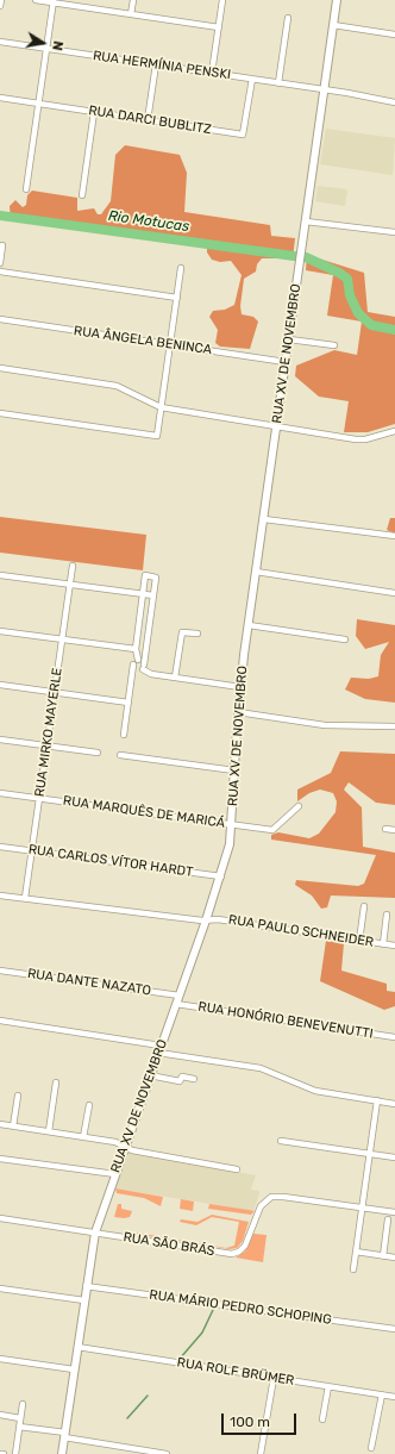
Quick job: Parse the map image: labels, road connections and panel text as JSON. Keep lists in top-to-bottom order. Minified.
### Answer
{"streets":{"main road":["RUA XV DE NOVEMBRO"],"street":["RUA HERMÍNIA PENSKI","RUA DARCI BUBLITZ","RUA ÂNGELA BENINCA","RUA MIRKO MAYERLE","RUA MARQUÊS DE MARICÁ","RUA CARLOS VÍTOR HARDT","RUA PAULO SCHNEIDER","RUA DANTE NAZATO","RUA HONÓRIO BENEVENUTTI","RUA SÃO BRÁS","RUA MÁRIO PEDRO SCHOPING","RUA ROLF BRÜMER"]},"crossings":[["RUA HERMÍNIA PENSKI","RUA DARCI BUBLITZ"],["RUA HERMÍNIA PENSKI","RUA XV DE NOVEMBRO"],["RUA ÂNGELA BENINCA","RUA XV DE NOVEMBRO"],["RUA XV DE NOVEMBRO","RUA MARQUÊS DE MARICÁ"],["RUA XV DE NOVEMBRO","RUA CARLOS VÍTOR HARDT"],["RUA XV DE NOVEMBRO","RUA PAULO SCHNEIDER"],["RUA XV DE NOVEMBRO","RUA DANTE NAZATO"],["RUA XV DE NOVEMBRO","RUA HONÓRIO BENEVENUTTI"],["RUA XV DE NOVEMBRO","RUA SÃO BRÁS"],["RUA XV DE NOVEMBRO","RUA MÁRIO PEDRO SCHOPING"],["RUA XV DE NOVEMBRO","RUA ROLF BRÜMER"],["RUA MIRKO MAYERLE","RUA MARQUÊS DE MARICÁ"],["RUA MIRKO MAYERLE","RUA CARLOS VÍTOR HARDT"],["RUA MIRKO MAYERLE","RUA PAULO SCHNEIDER"]],"water":["Rio Motucas"],"scale_bar":"100 m","north":"right"}
